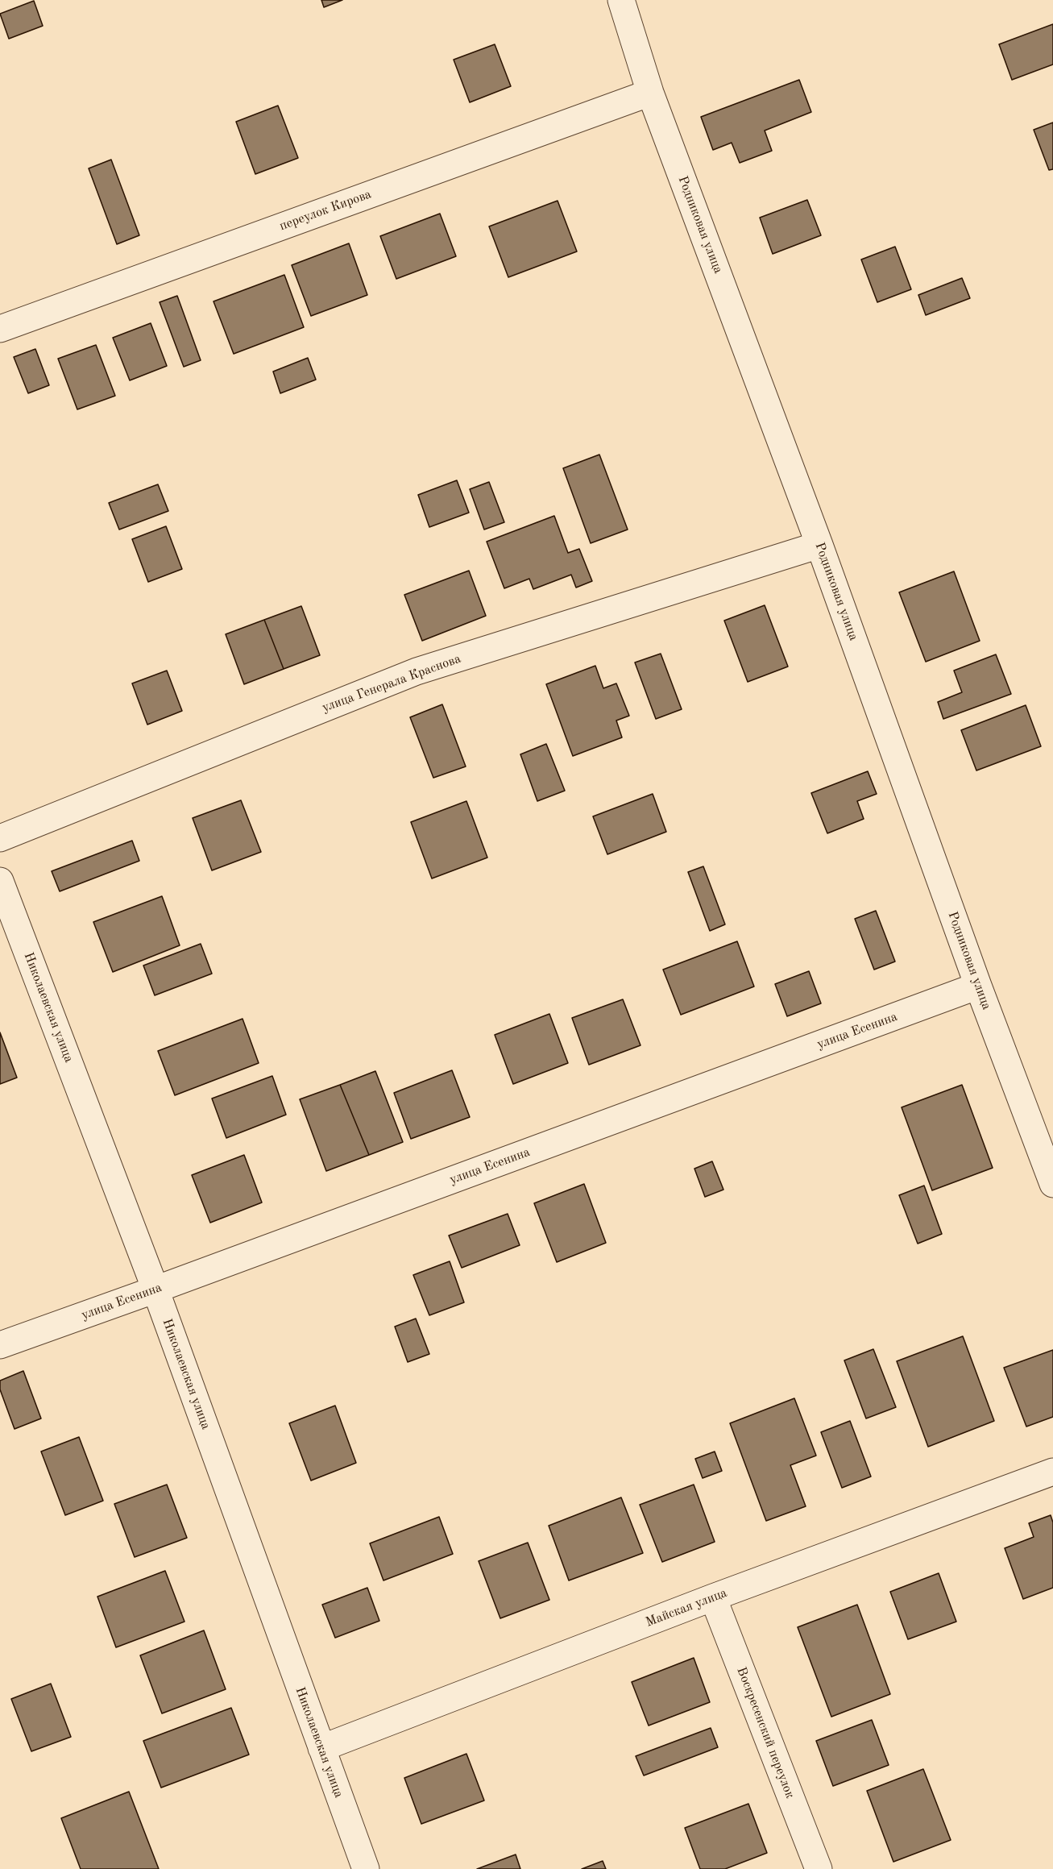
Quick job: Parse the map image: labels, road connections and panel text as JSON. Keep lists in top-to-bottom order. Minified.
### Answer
{"streets":{"street":["переулок Кирова","Родниковая улица","улица Генерала Краснова","Николаевская улица","улица Есенина","Майская улица","Воскресенский переулок"]},"crossings":[["переулок Кирова","Родниковая улица"],["Родниковая улица","улица Генерала Краснова"],["Родниковая улица","улица Есенина"],["Николаевская улица","улица Есенина"],["Николаевская улица","Майская улица"],["Майская улица","Воскресенский переулок"]]}
